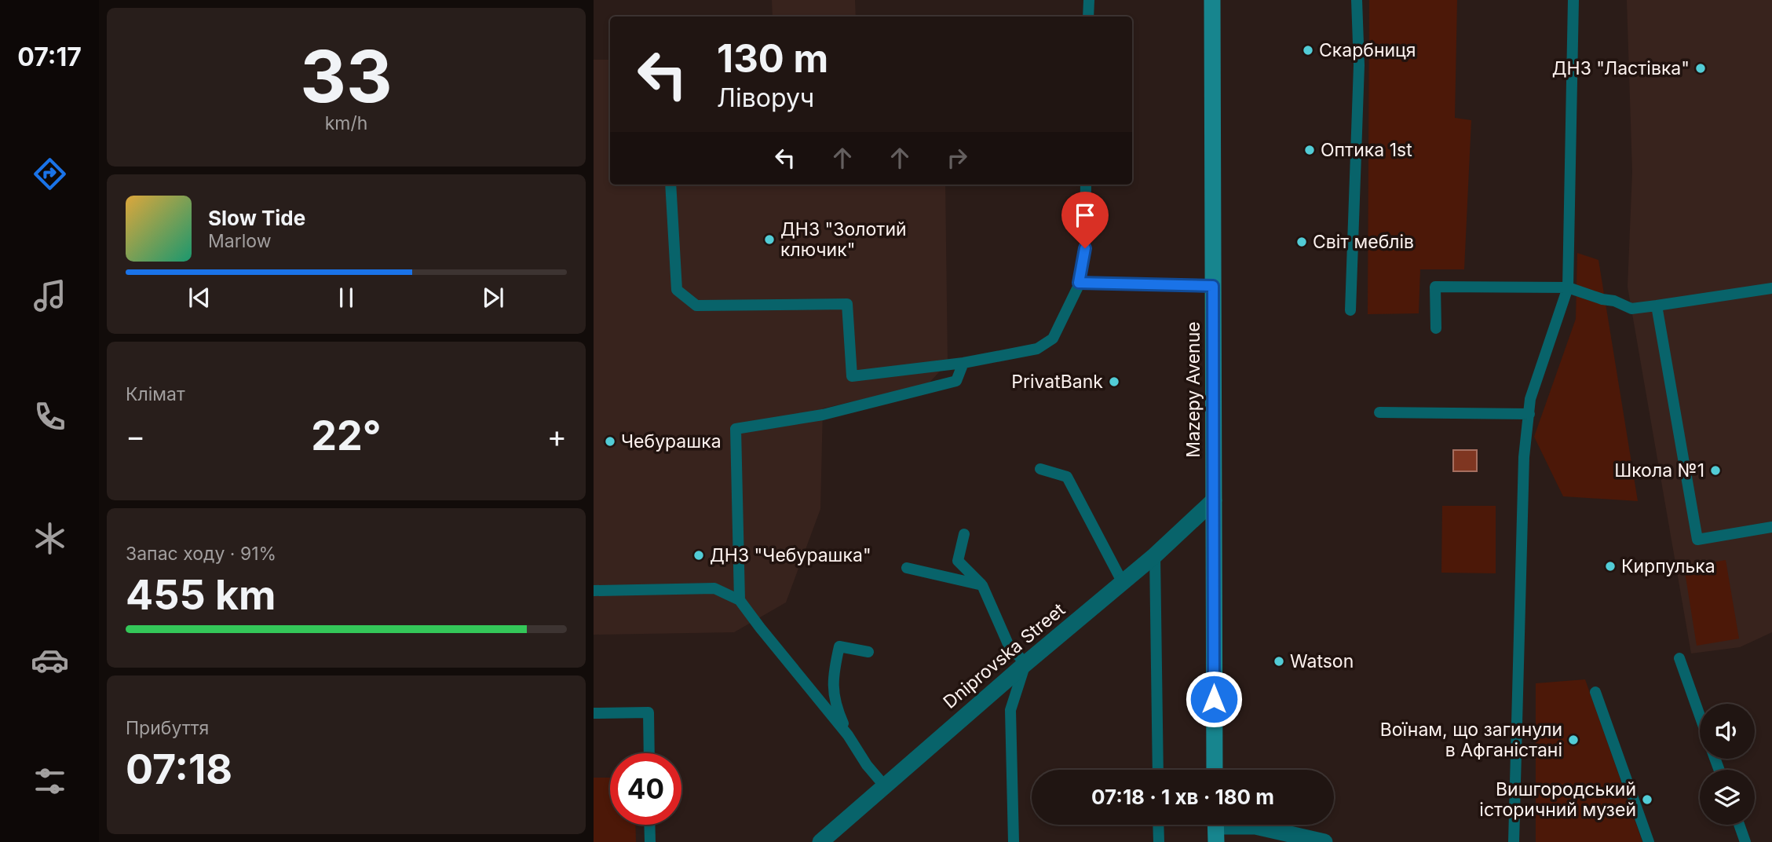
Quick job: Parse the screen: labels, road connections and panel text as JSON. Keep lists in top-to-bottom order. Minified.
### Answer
{"streets":{"street":["Mazepy Avenue","Dniprovska Street"]},"crossings":[["Mazepy Avenue","Dniprovska Street"]],"places":["Скарбниця","ДНЗ \"Ластівка\"","Оптика 1st","ДНЗ \"Золотий ключик\"","Світ меблів","PrivatBank","Чебурашка","Школа №1","ДНЗ \"Чебурашка\"","Кирпулька","Watson","Воїнам, що загинули в Афганістані","Вишгородський історичний музей"],"page":{"tabs":"07:17","tile":[["33","km/h"],"Клімат",["Запас ходу · 91%","455 km"],["Прибуття","07:18"]],"turn":["130 m","Ліворуч"],"song":["Slow Tide","Marlow"],"heat":["−","22°","+"],"limit":"40","trip":"07:18 · 1 хв · 180 m"}}
